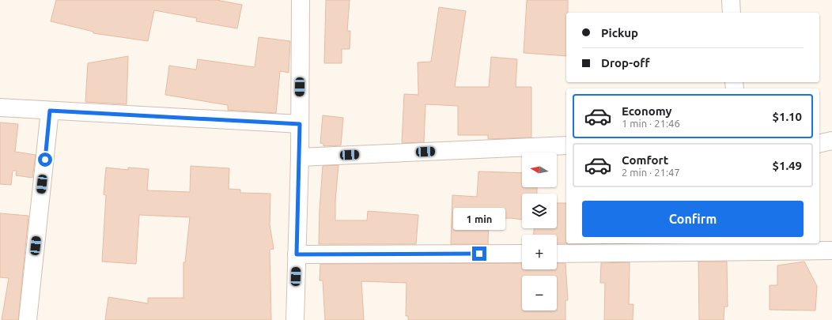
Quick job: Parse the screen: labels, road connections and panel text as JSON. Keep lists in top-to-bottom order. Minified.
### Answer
{"north":"left","page":{"banner":["Pickup","Drop-off"],"list":[{"name":"Economy","note":"1 min · 21:46","value":"$1.10"},{"name":"Comfort","note":"2 min · 21:47","value":"$1.49"}],"map_buttons":["+","−"],"buttons":"Confirm","bubble":"1 min"}}
